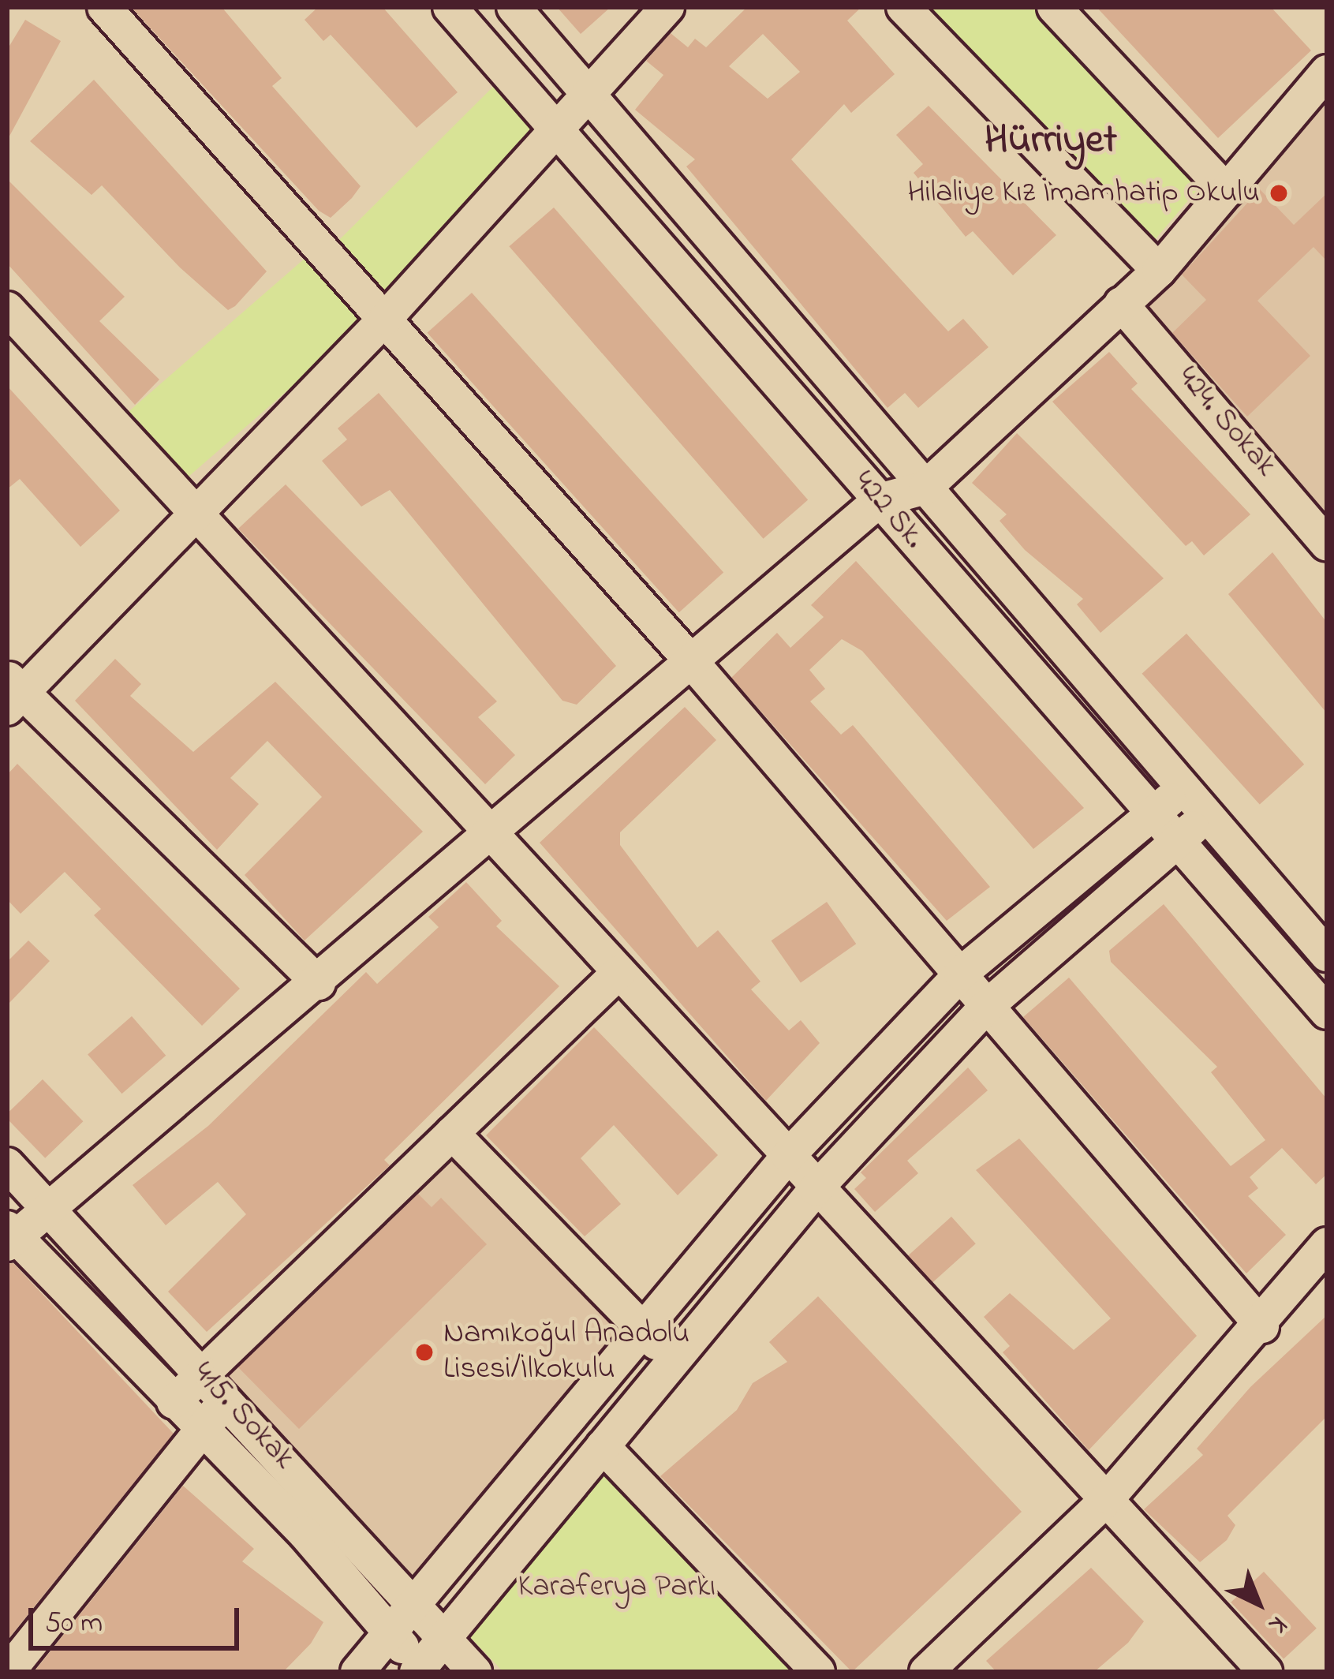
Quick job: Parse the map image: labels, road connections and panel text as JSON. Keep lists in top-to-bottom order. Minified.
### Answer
{"streets":{"street":["424. Sokak","422 Sk.","415. Sokak"]},"districts":["Hürriyet"],"parks":["Karaferya Parkı"],"places":["Hilaliye Kız İmamhatip Okulu","Namıkoğul Anadolu Lisesi/İlkokulu"],"scale_bar":"50 m","north":"bottom right"}
